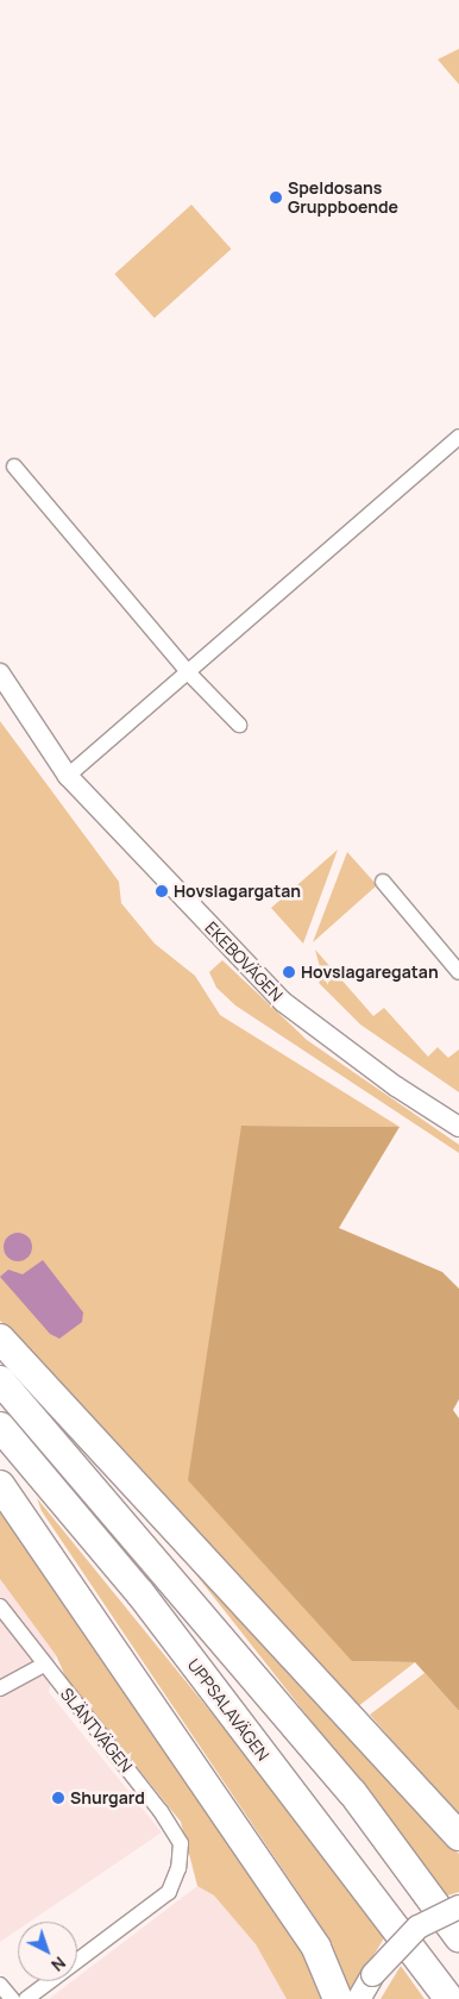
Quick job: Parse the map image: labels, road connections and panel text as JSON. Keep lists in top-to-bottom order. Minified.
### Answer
{"streets":{"highway":["UPPSALAVÄGEN"],"street":["EKEBOVÄGEN","SLÄNTVÄGEN"]},"places":["Speldosans Gruppboende","Hovslagargatan","Hovslagaregatan","Shurgard"],"north":"bottom right"}
